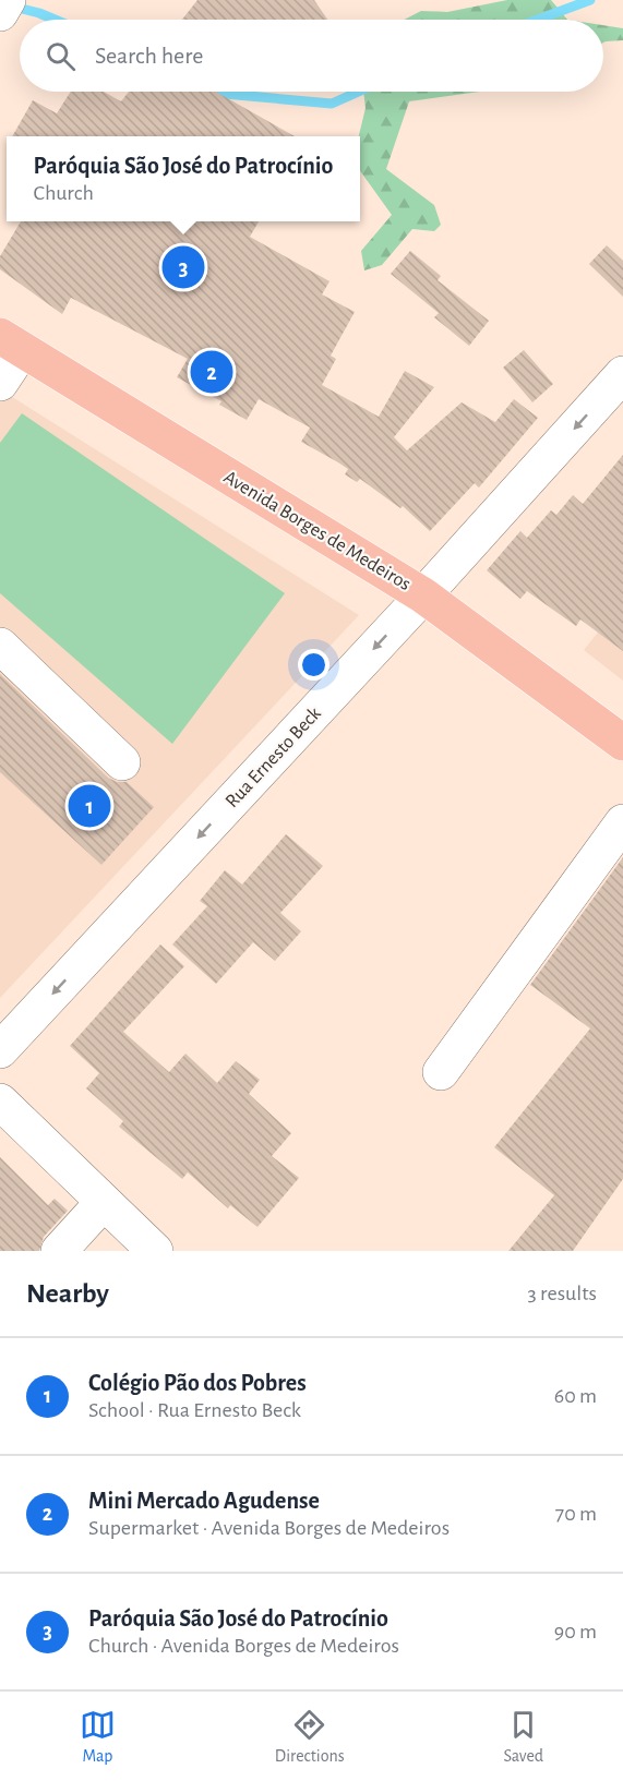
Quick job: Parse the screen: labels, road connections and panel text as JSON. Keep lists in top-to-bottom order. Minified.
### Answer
{"streets":{"main road":["Avenida Borges de Medeiros"],"street":["Rua Ernesto Beck"]},"crossings":[["Avenida Borges de Medeiros","Rua Ernesto Beck"]],"one_way":["Rua Ernesto Beck"],"page":{"search":"Search here","popup":["Paróquia São José do Patrocínio","Church"],"pins":["3","2","1"],"heading":["Nearby","3 results"],"list":[{"mark":"1","name":"Colégio Pão dos Pobres","note":"School · Rua Ernesto Beck","value":"60 m"},{"mark":"2","name":"Mini Mercado Agudense","note":"Supermarket · Avenida Borges de Medeiros","value":"70 m"},{"mark":"3","name":"Paróquia São José do Patrocínio","note":"Church · Avenida Borges de Medeiros","value":"90 m"}],"nav":["Map","Directions","Saved"]}}
